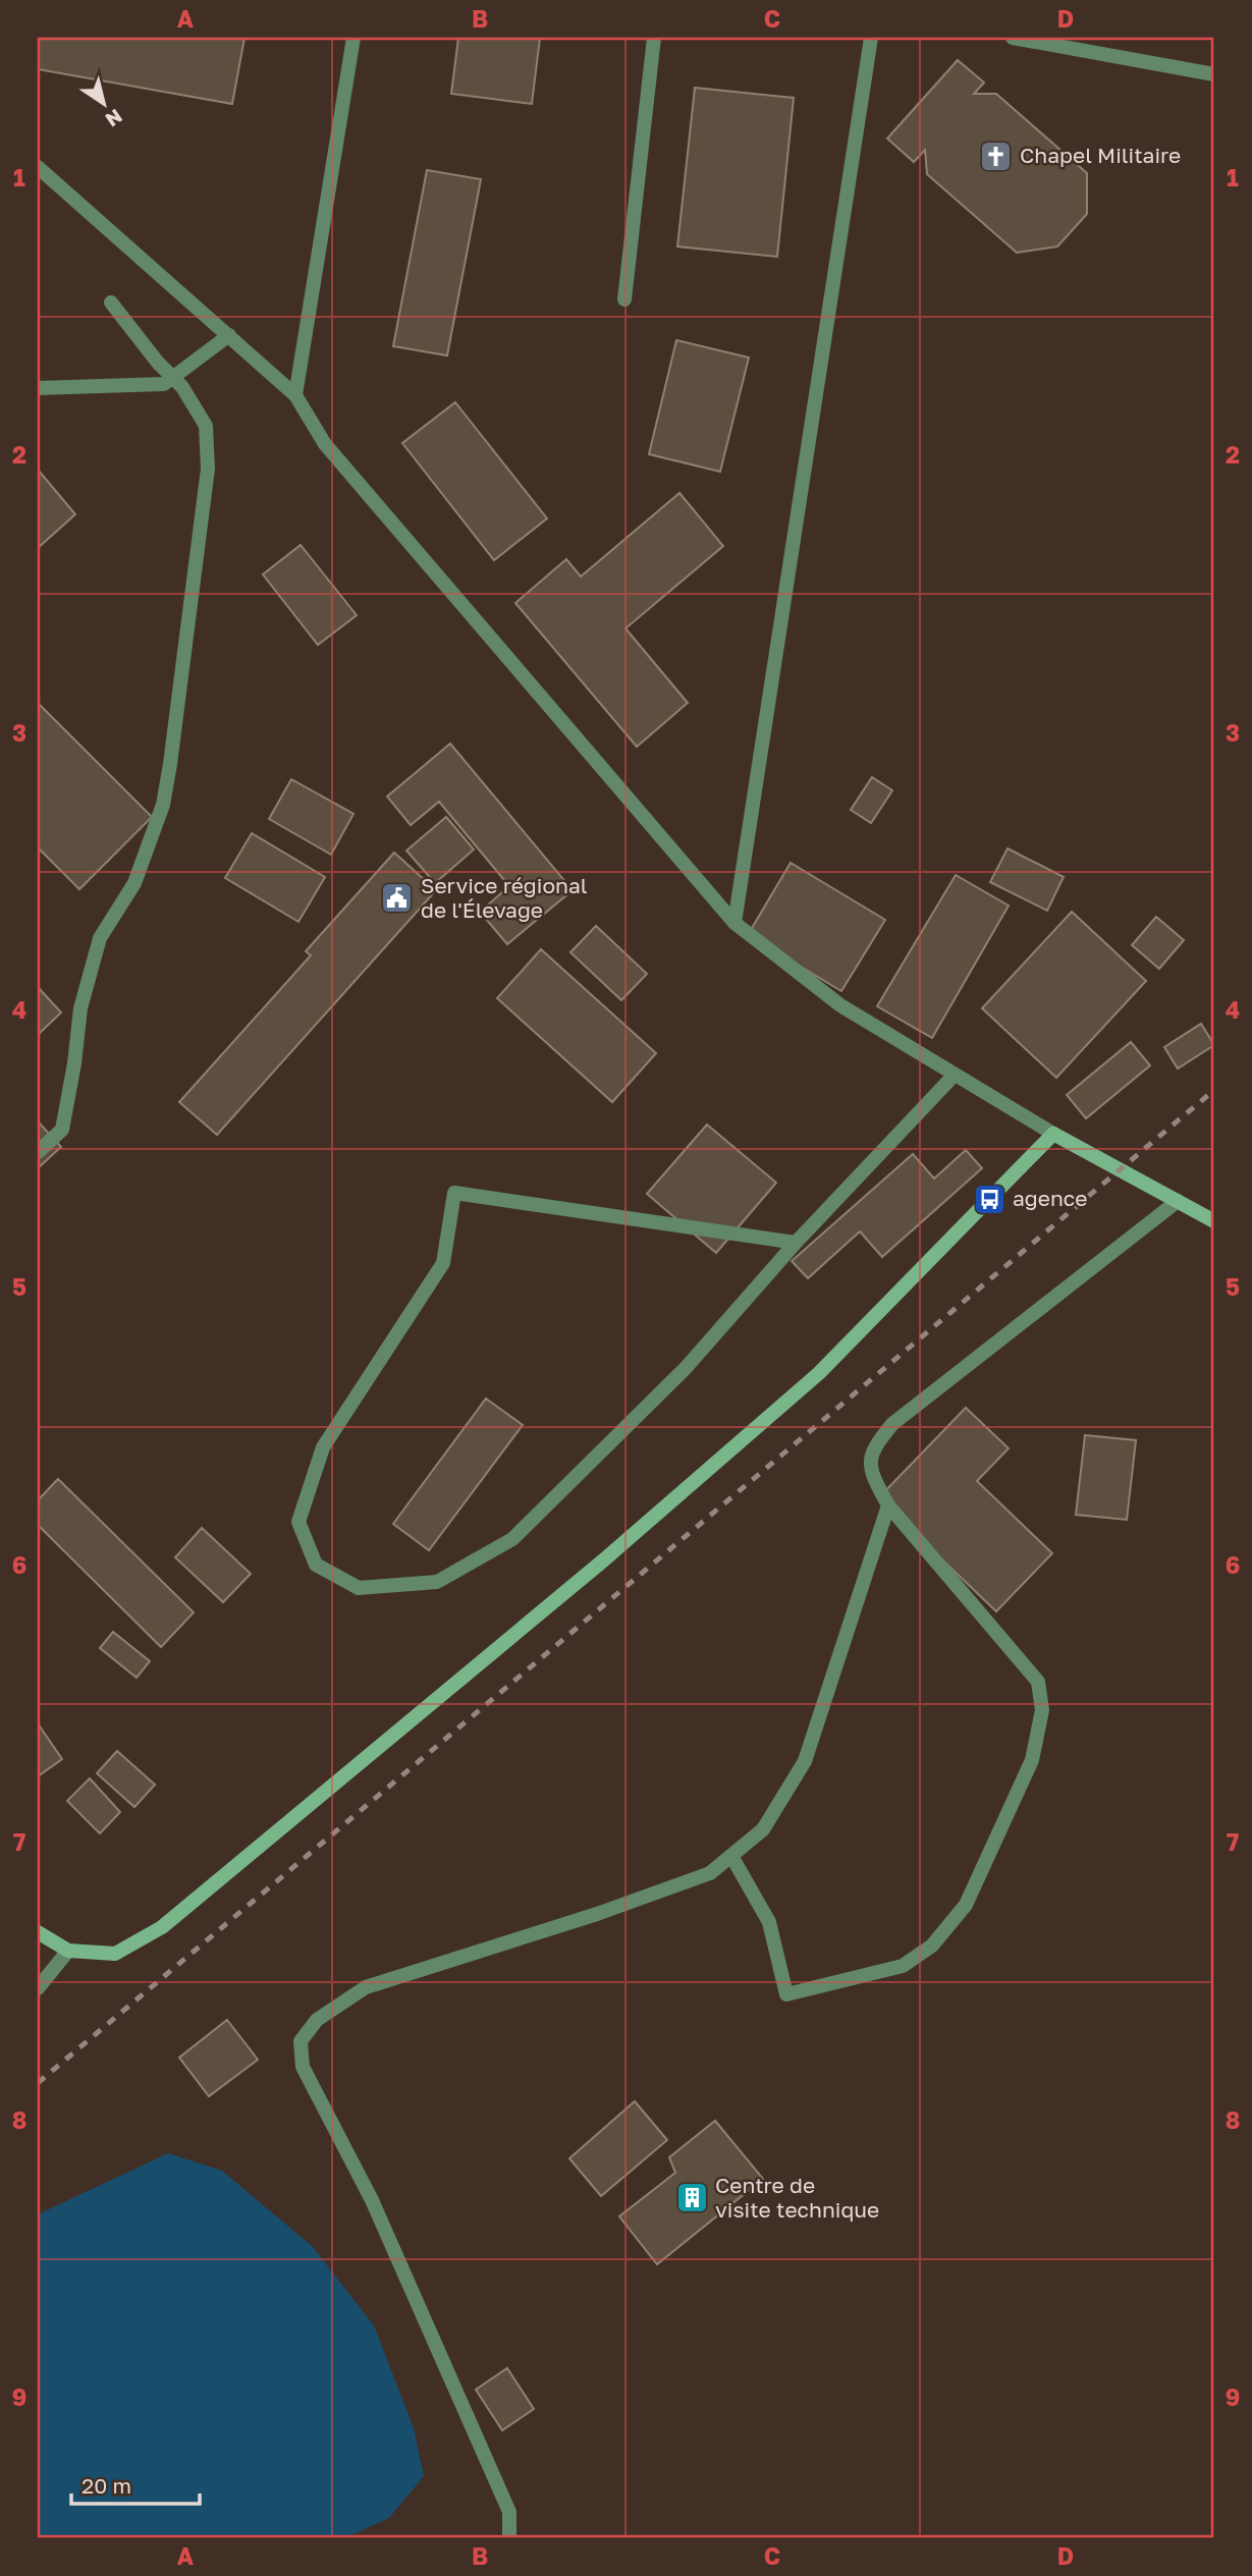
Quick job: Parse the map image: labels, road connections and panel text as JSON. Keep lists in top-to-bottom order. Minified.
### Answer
{"places":{"church":["Chapel Militaire"],"public building":["Service régional de l'Élevage"],"bus stop":["agence"],"building":["Centre de visite technique"]},"scale_bar":"20 m","north":"bottom right","grid":{"columns":["A","B","C","D"],"rows":["1","2","3","4","5","6","7","8","9"]}}
